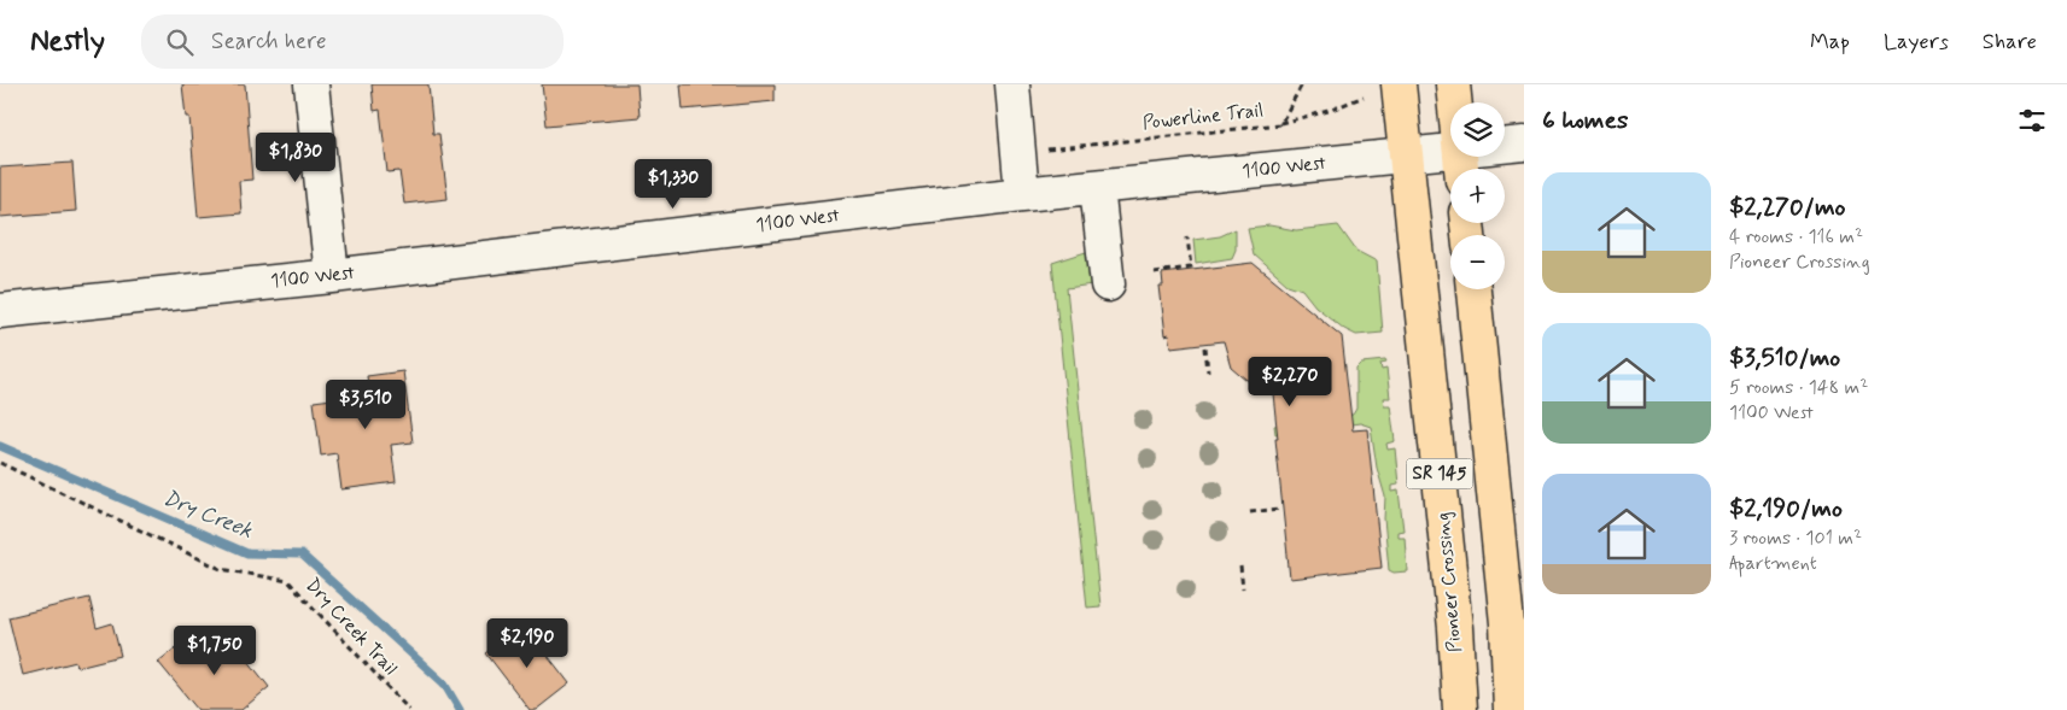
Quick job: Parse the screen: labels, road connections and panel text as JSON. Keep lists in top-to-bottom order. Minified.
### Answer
{"streets":{"highway":["SR 145","Pioneer Crossing"],"street":["1100 West"],"path":["Powerline Trail","Dry Creek Trail"]},"crossings":[["1100 West","SR 145"],["1100 West","Pioneer Crossing"],["SR 145","Pioneer Crossing"]],"water":["Dry Creek"],"page":{"header":"Nestly","search":"Search here","nav":["Map","Layers","Share"],"heading":"6 homes","map_buttons":["+","−"],"price":["$1,830","$1,330","$2,270","$3,510","$2,190","$1,750"],"list":[{"name":"$2,270/mo","note":"4 rooms · 116 m² · Pioneer Crossing"},{"name":"$3,510/mo","note":"5 rooms · 148 m² · 1100 West"},{"name":"$2,190/mo","note":"3 rooms · 101 m² · Apartment"}]}}
